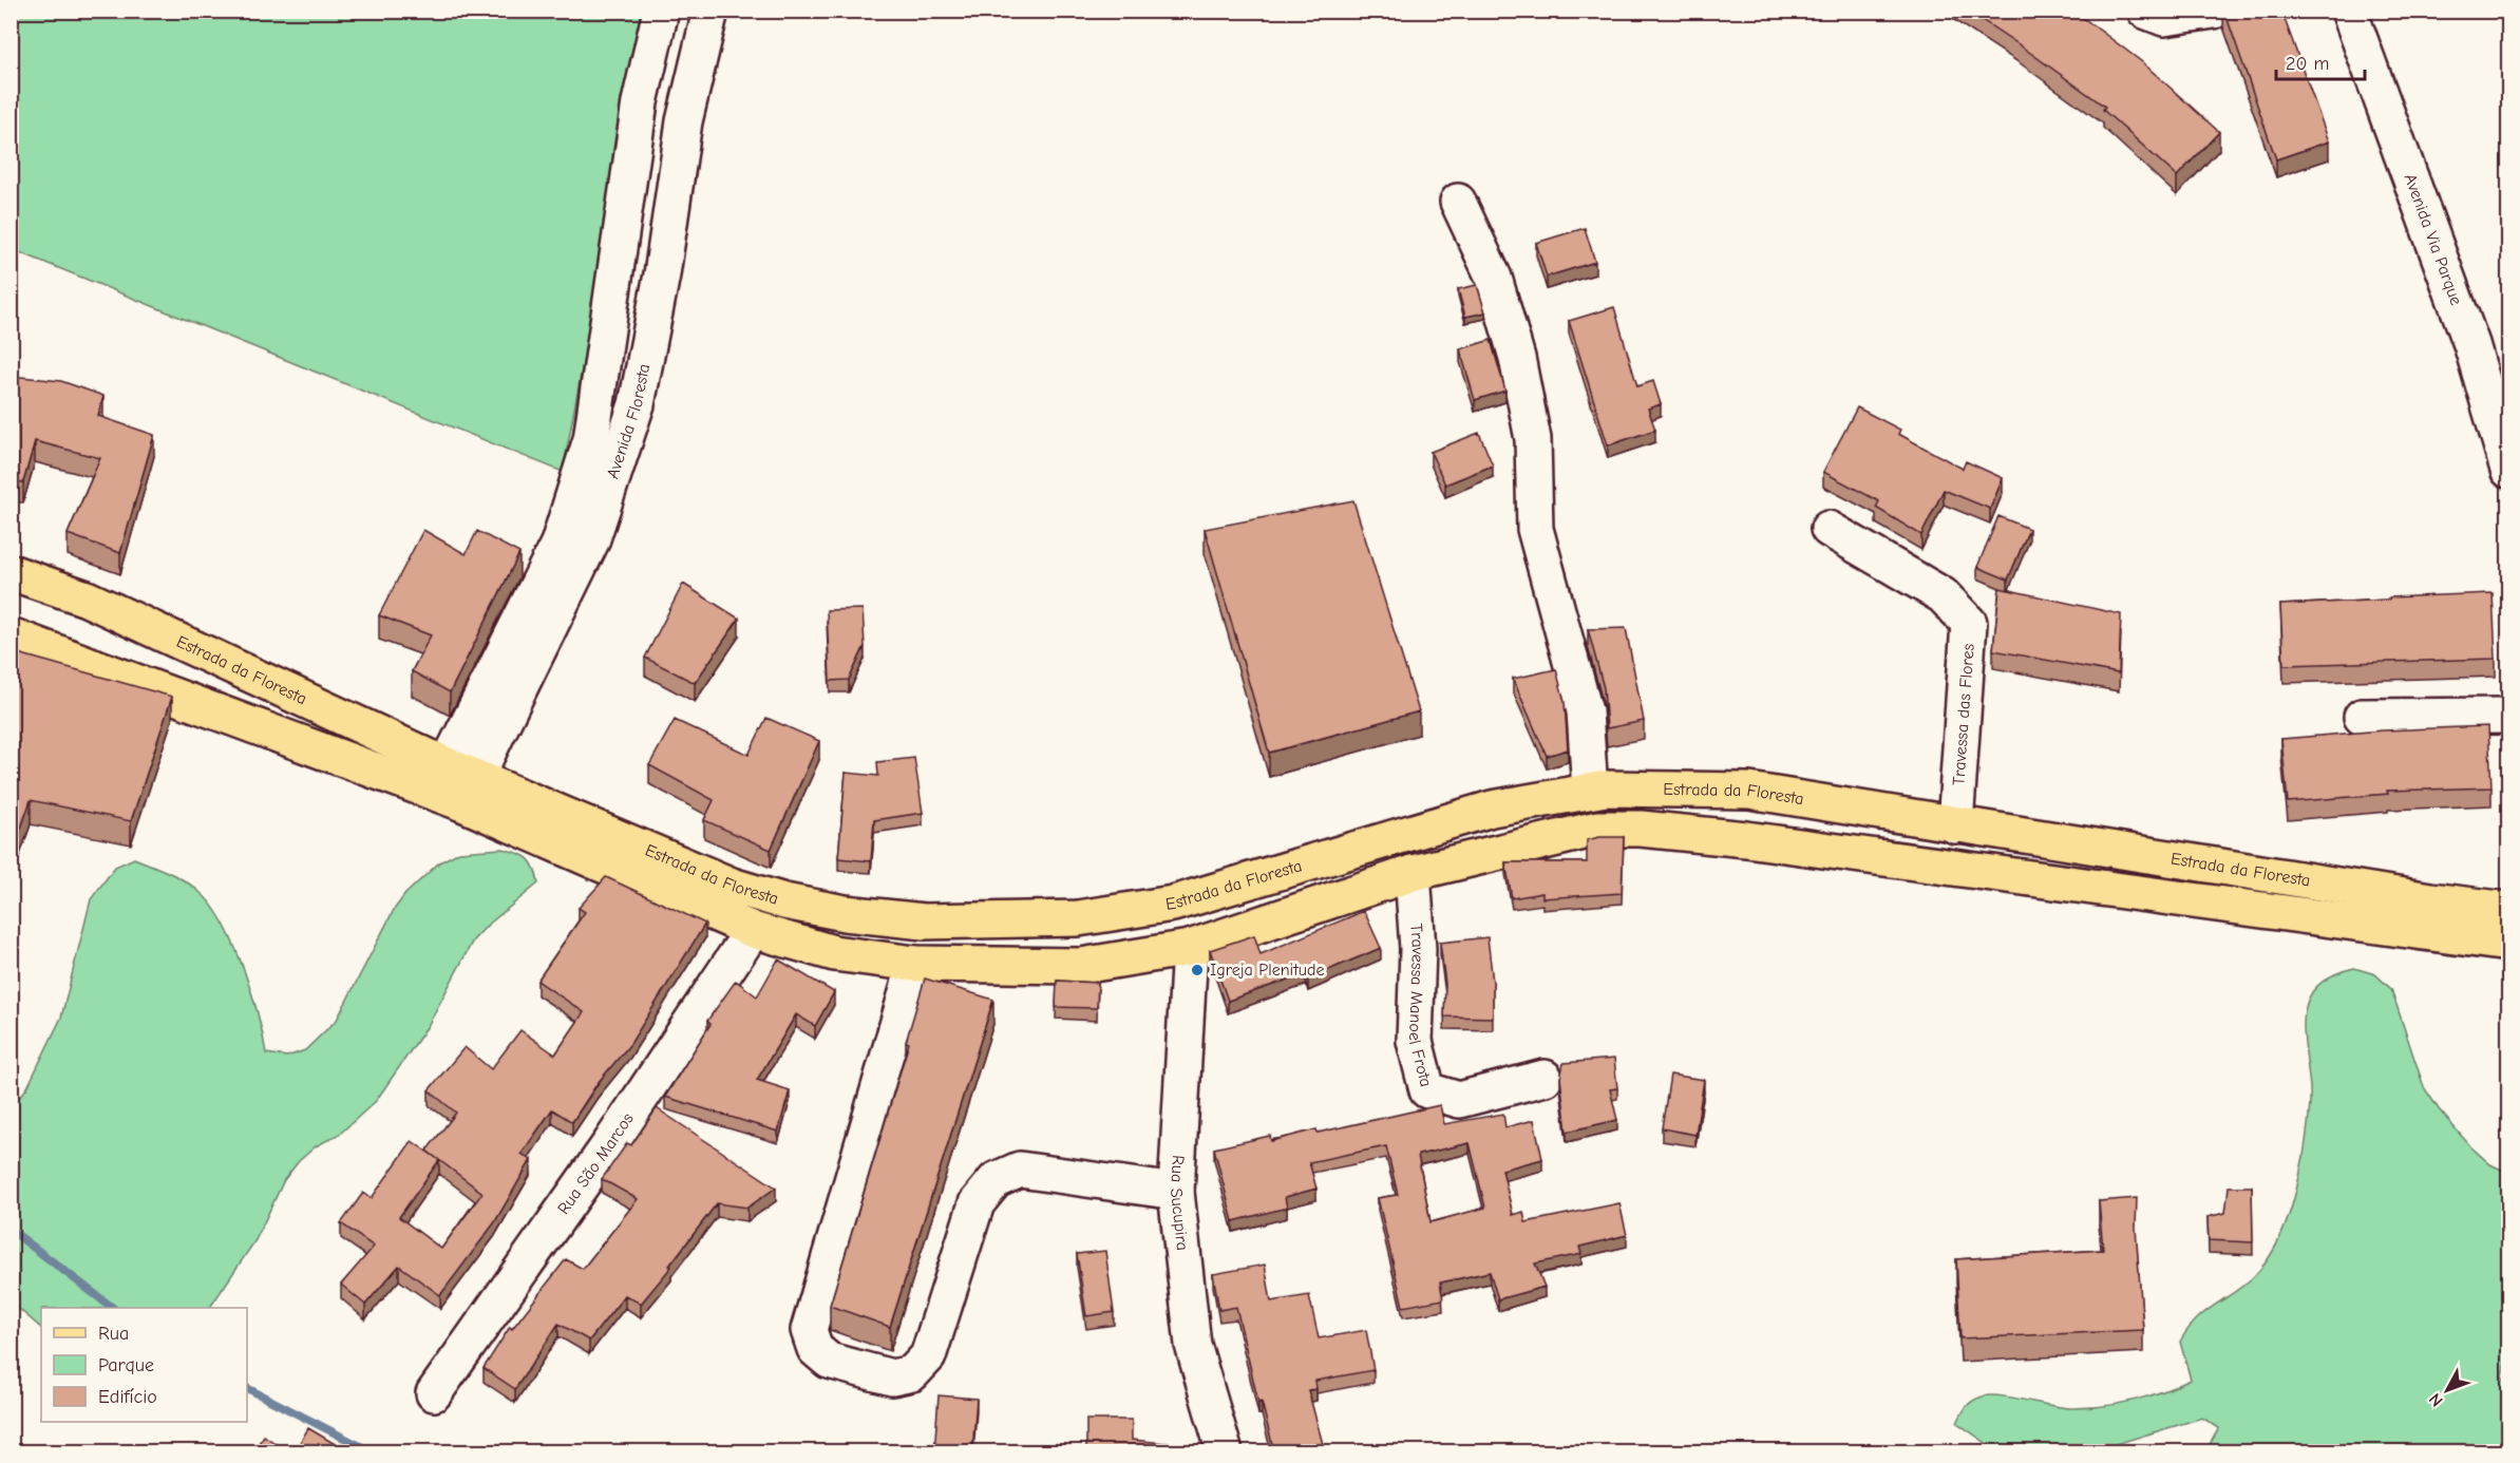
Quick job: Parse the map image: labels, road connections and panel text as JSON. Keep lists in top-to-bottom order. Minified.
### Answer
{"streets":{"main road":["Estrada da Floresta"],"street":["Avenida Via Parque","Avenida Floresta","Travessa das Flores","Travessa Manoel Frota","Rua São Marcos","Rua Sucupira"]},"crossings":[["Avenida Floresta","Estrada da Floresta"],["Estrada da Floresta","Travessa das Flores"],["Estrada da Floresta","Travessa Manoel Frota"],["Estrada da Floresta","Rua São Marcos"],["Estrada da Floresta","Rua Sucupira"]],"places":["Igreja Plenitude"],"legend":["Rua","Parque","Edifício"],"scale_bar":"20 m","north":"bottom left"}
